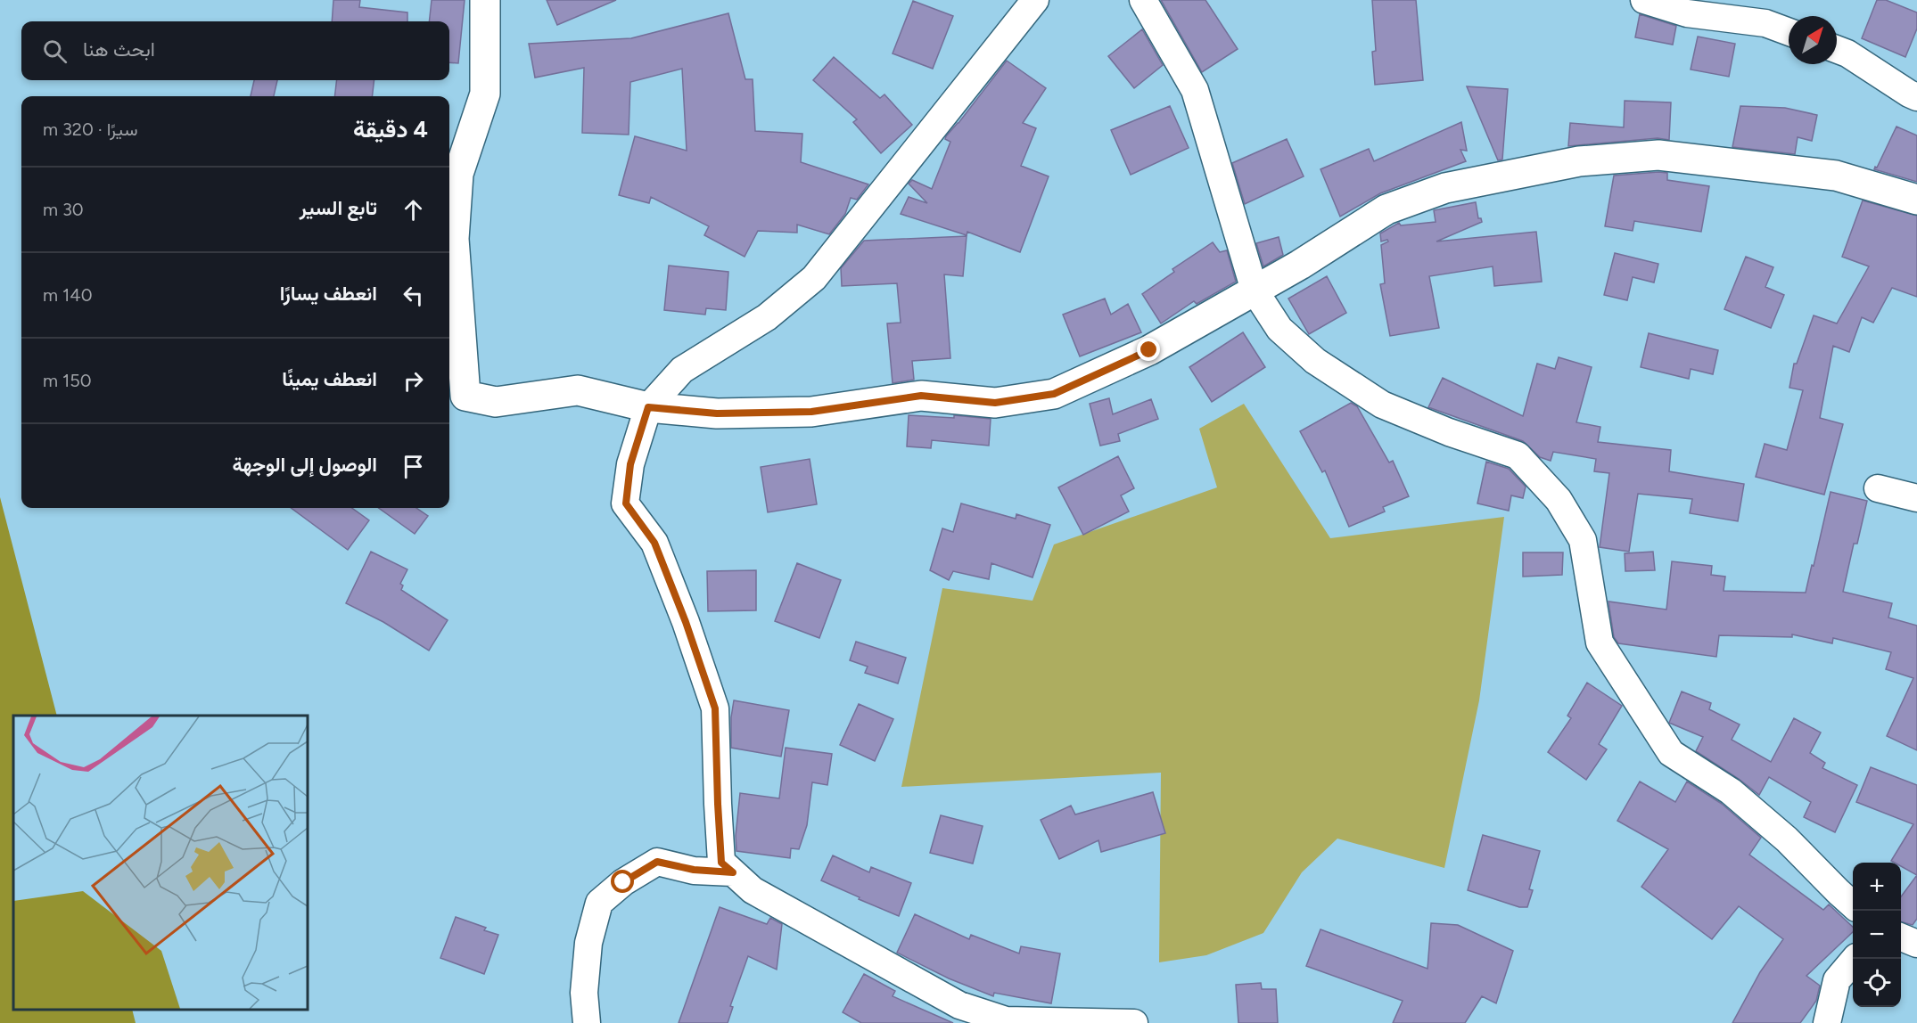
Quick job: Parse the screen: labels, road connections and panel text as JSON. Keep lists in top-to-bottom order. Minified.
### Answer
{"north":"top right","page":{"search":"ابحث هنا","heading":["4 دقيقة","سيرًا · 320 m"],"list":[["تابع السير","30 m"],["انعطف يسارًا","140 m"],["انعطف يمينًا","150 m"],"الوصول إلى الوجهة"],"map_buttons":["+","−"]}}
